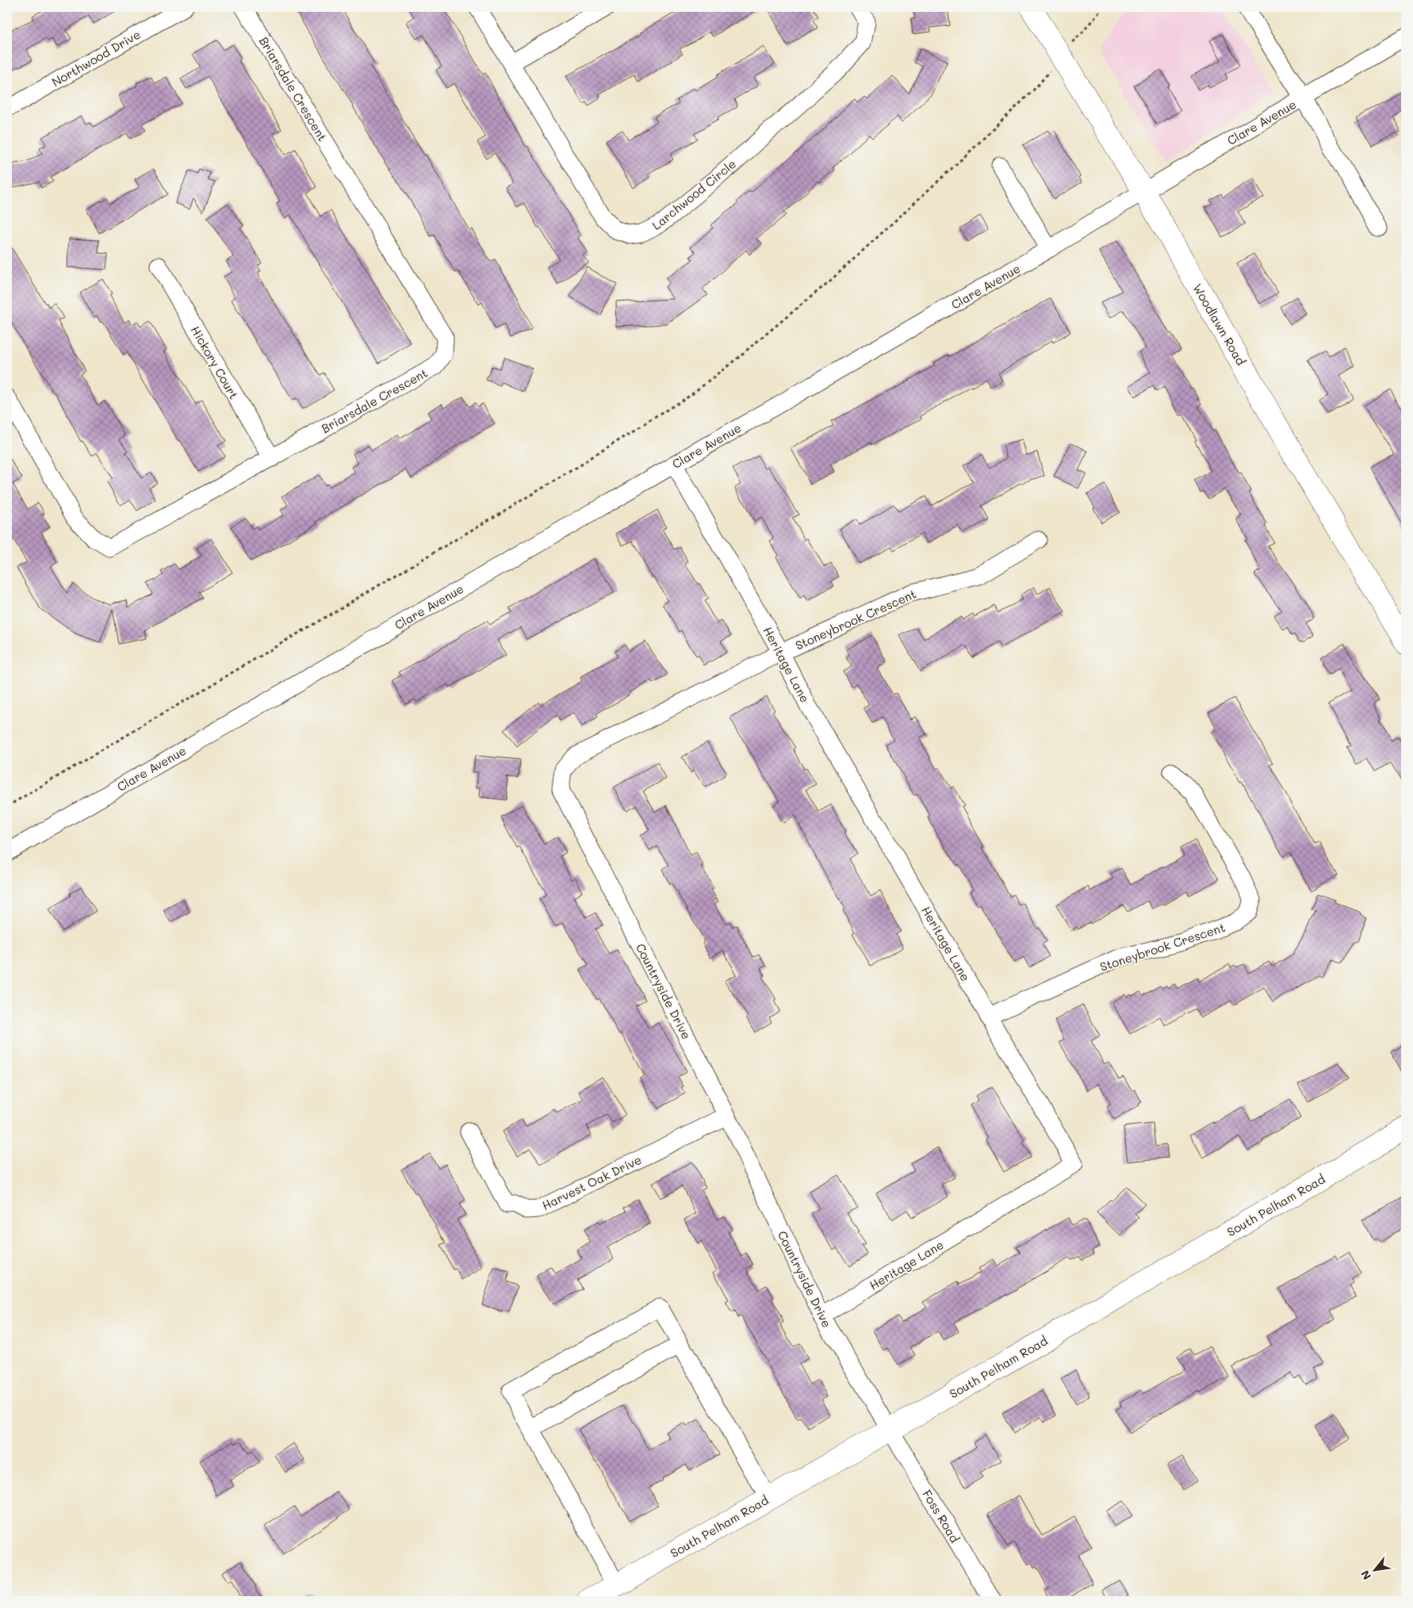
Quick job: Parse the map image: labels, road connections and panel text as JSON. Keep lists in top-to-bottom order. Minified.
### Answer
{"streets":{"main road":["Woodlawn Road","South Pelham Road"],"street":["Northwood Drive","Briarsdale Crescent","Clare Avenue","Larchwood Circle","Hickory Court","Stoneybrook Crescent","Heritage Lane","Countryside Drive","Harvest Oak Drive","Foss Road"]},"crossings":[["Briarsdale Crescent","Hickory Court"],["Clare Avenue","Woodlawn Road"],["Clare Avenue","Heritage Lane"],["Stoneybrook Crescent","Heritage Lane"],["Stoneybrook Crescent","Countryside Drive"],["Heritage Lane","Countryside Drive"],["Countryside Drive","Harvest Oak Drive"],["Countryside Drive","South Pelham Road"],["Countryside Drive","Foss Road"],["South Pelham Road","Foss Road"]],"north":"bottom left"}
